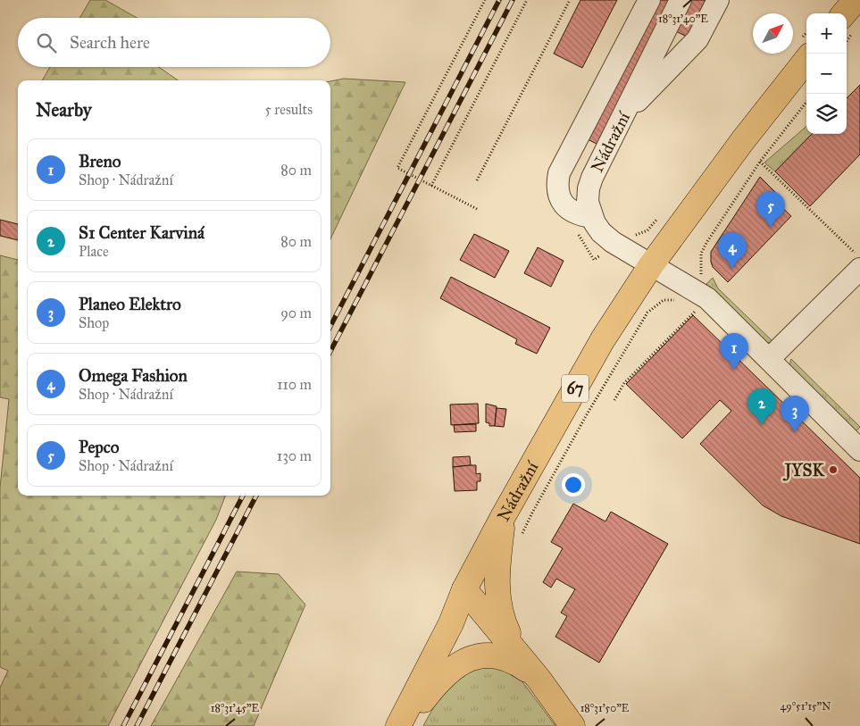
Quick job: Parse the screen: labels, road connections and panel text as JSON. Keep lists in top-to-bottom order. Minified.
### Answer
{"streets":{"main road":["Nádražní","67"]},"crossings":[["Nádražní","67"]],"places":["JYSK"],"north":"top right","page":{"map_buttons":["+","−"],"search":"Search here","heading":["Nearby","5 results"],"list":[{"mark":"1","name":"Breno","note":"Shop · Nádražní","value":"80 m"},{"mark":"2","name":"S1 Center Karviná","note":"Place","value":"80 m"},{"mark":"3","name":"Planeo Elektro","note":"Shop","value":"90 m"},{"mark":"4","name":"Omega Fashion","note":"Shop · Nádražní","value":"110 m"},{"mark":"5","name":"Pepco","note":"Shop · Nádražní","value":"130 m"}],"pins":["5","4","1","2","3"]},"coordinates":["18°31'40\"E","49°51'15\"N","18°31'45\"E","18°31'50\"E"]}
